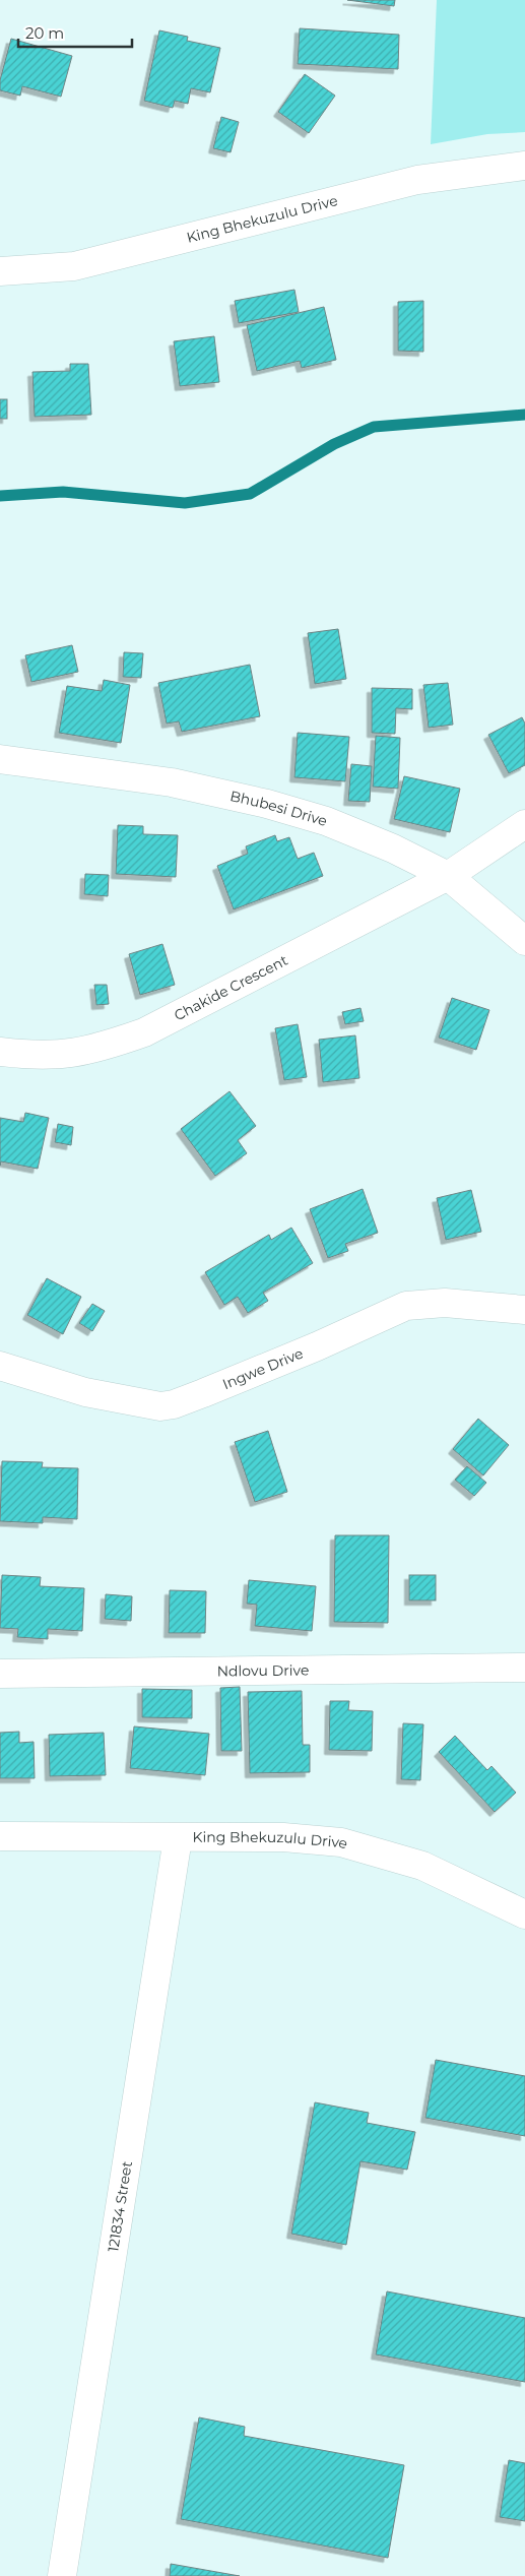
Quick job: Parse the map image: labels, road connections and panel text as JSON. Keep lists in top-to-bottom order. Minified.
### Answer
{"streets":{"street":["King Bhekuzulu Drive","Bhubesi Drive","Chakide Crescent","Ingwe Drive","Ndlovu Drive","121834 Street"]},"crossings":[["King Bhekuzulu Drive","121834 Street"],["Bhubesi Drive","Chakide Crescent"]],"scale_bar":"20 m"}
